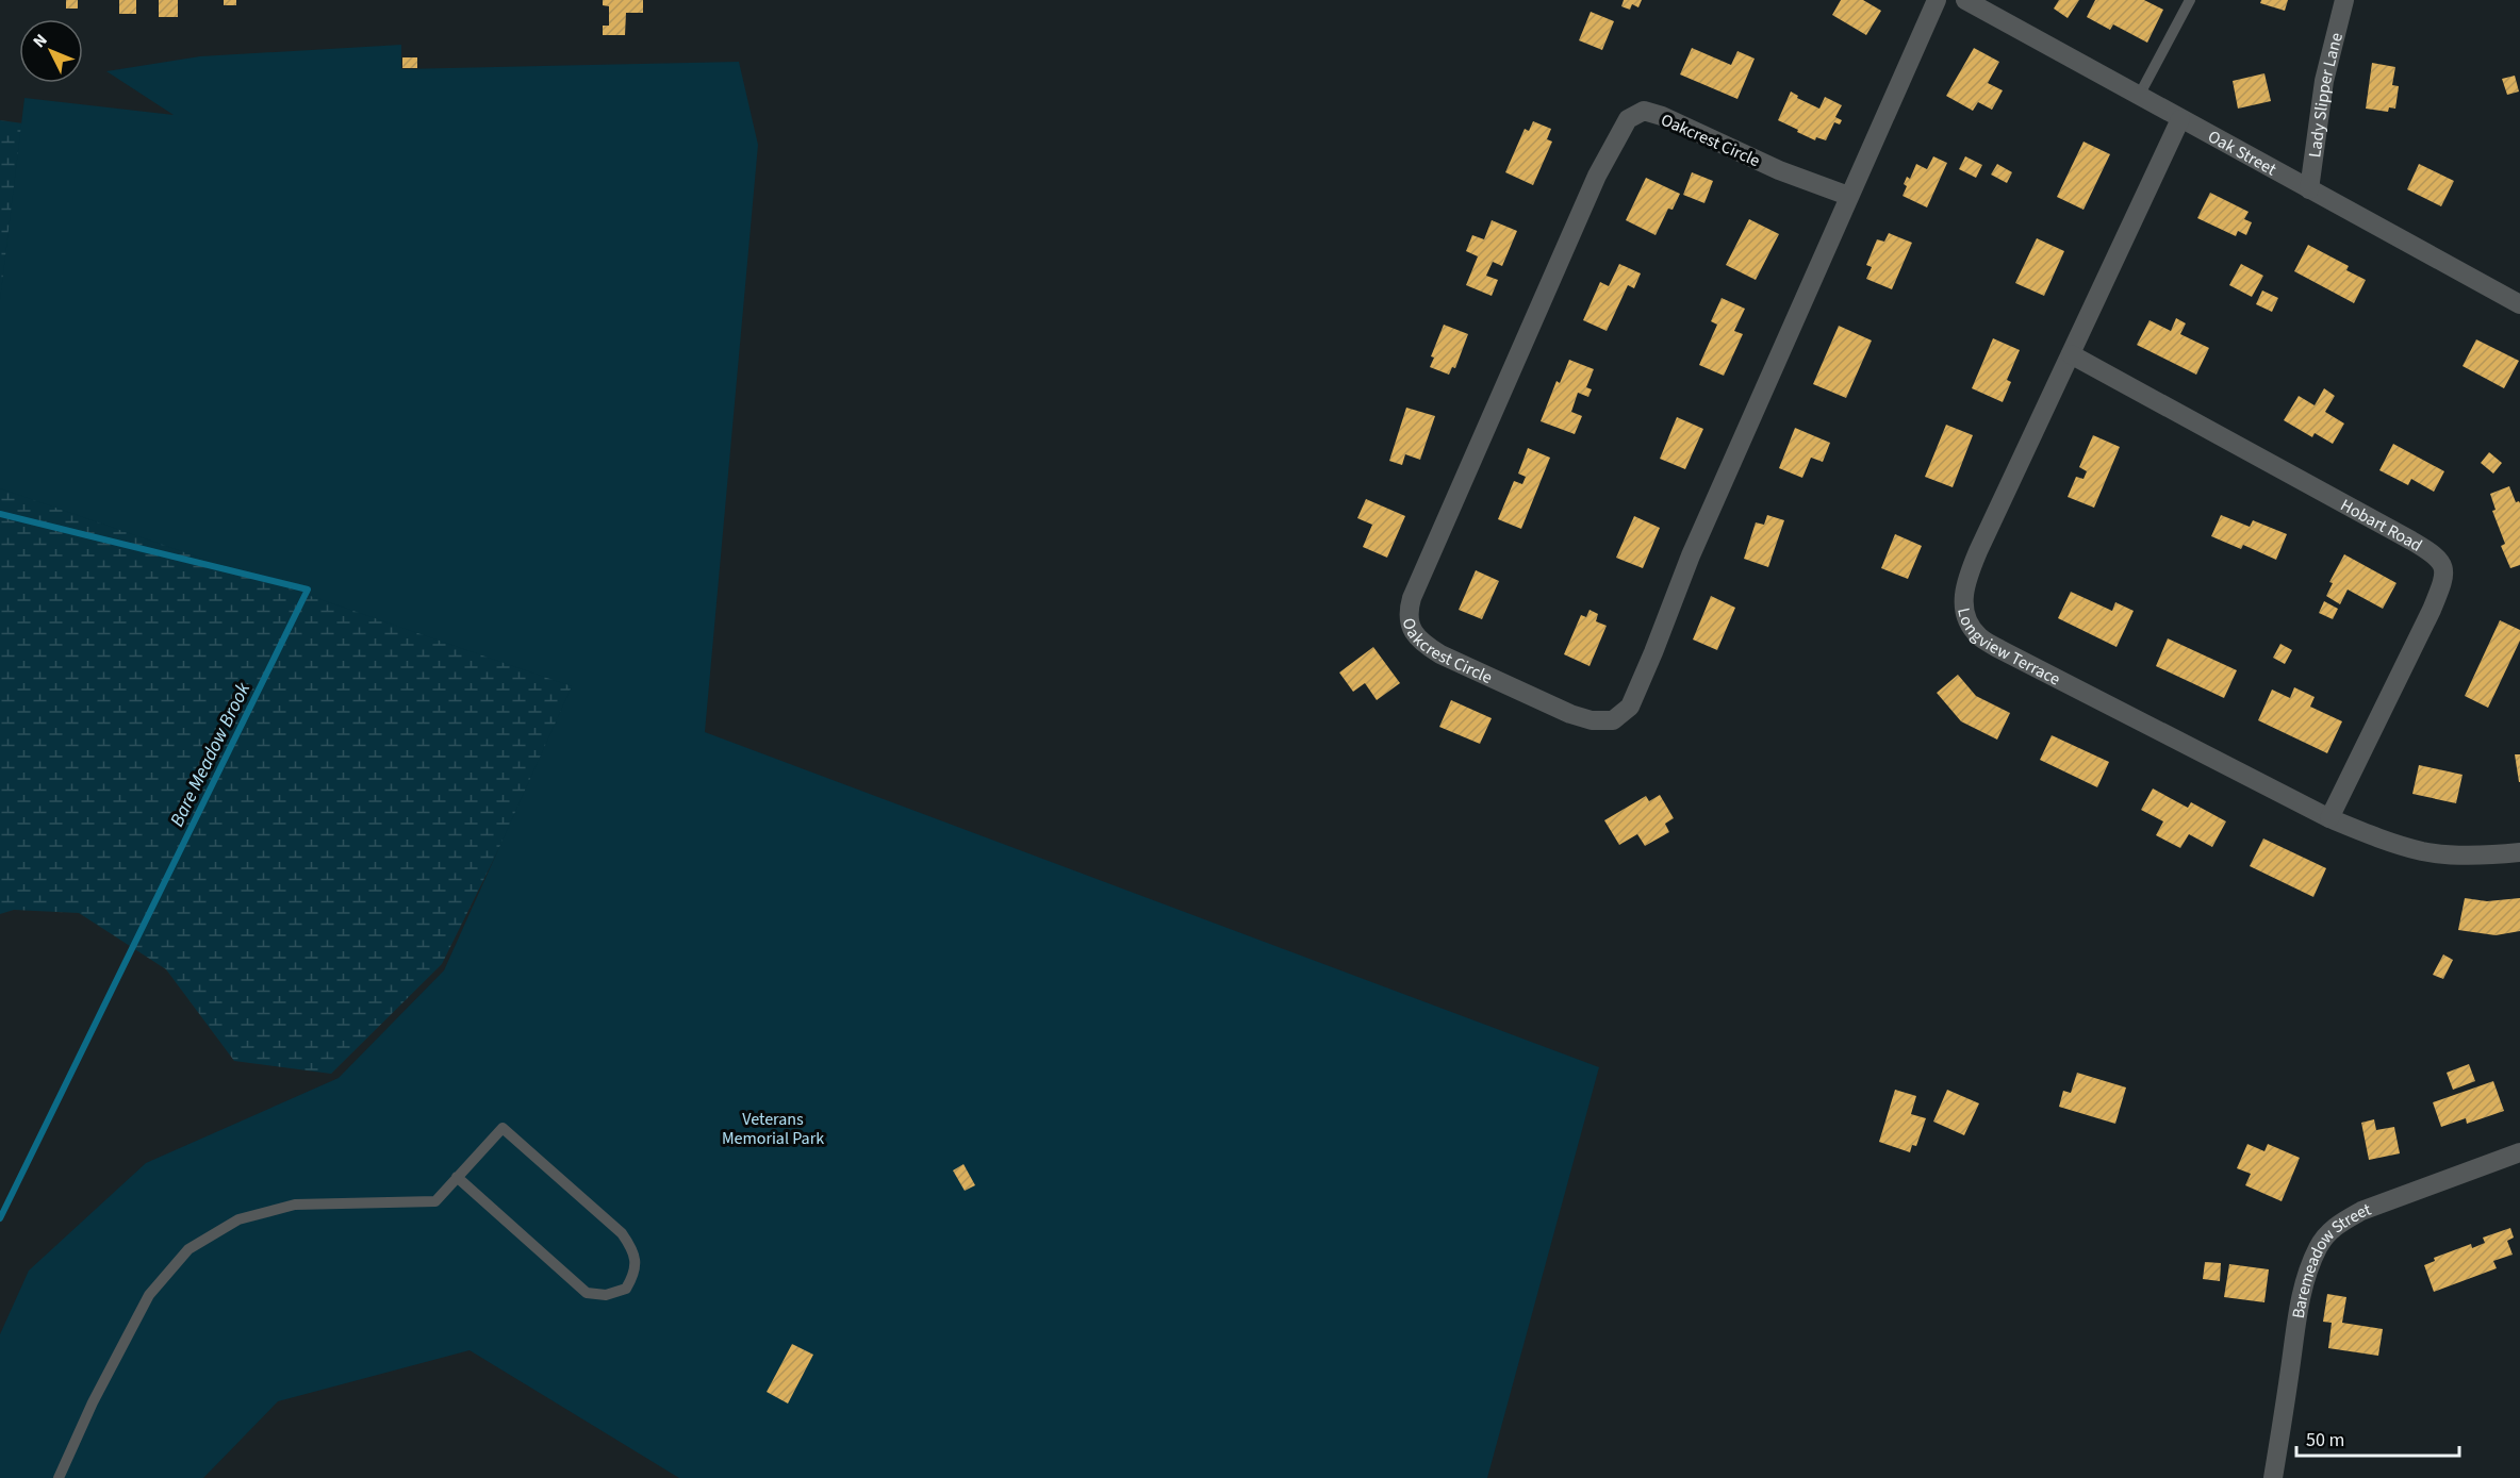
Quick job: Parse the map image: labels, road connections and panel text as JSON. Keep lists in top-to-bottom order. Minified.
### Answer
{"streets":{"street":["Lady Slipper Lane","Oakcrest Circle","Oak Street","Hobart Road","Longview Terrace","Baremeadow Street"]},"crossings":[["Lady Slipper Lane","Oak Street"],["Oak Street","Longview Terrace"],["Hobart Road","Longview Terrace"]],"water":["Bare Meadow Brook"],"parks":["Veterans Memorial Park"],"scale_bar":"50 m","north":"top left"}
